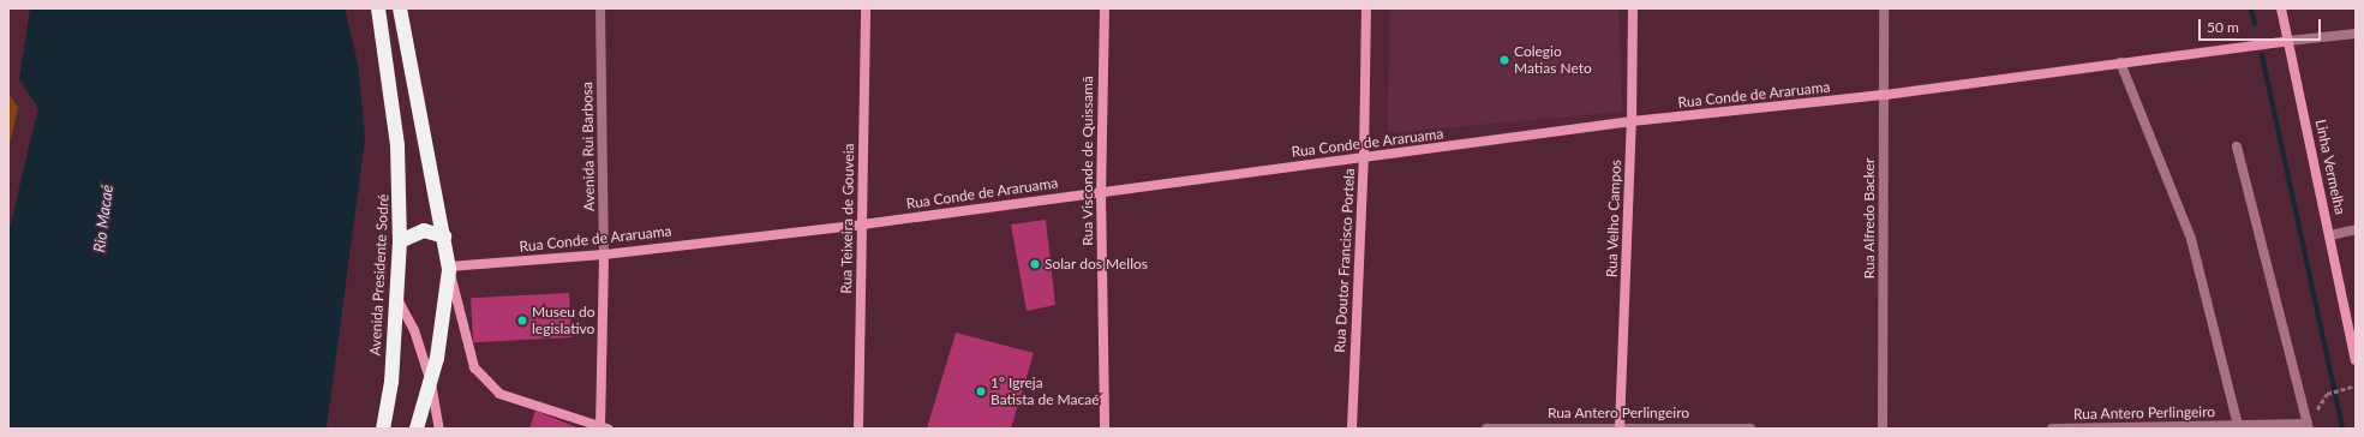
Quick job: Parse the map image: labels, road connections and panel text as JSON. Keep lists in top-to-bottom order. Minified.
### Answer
{"streets":{"highway":["Avenida Presidente Sodré"],"street":["Rua Conde de Araruama","Avenida Rui Barbosa","Rua Visconde de Quissamã","Linha Vermelha","Rua Teixeira de Gouveia","Rua Velho Campos","Rua Alfredo Backer","Rua Doutor Francisco Portela","Rua Antero Perlingeiro"]},"crossings":[["Rua Conde de Araruama","Avenida Rui Barbosa"],["Rua Conde de Araruama","Rua Visconde de Quissamã"],["Rua Conde de Araruama","Linha Vermelha"],["Rua Conde de Araruama","Rua Teixeira de Gouveia"],["Rua Conde de Araruama","Rua Velho Campos"],["Rua Conde de Araruama","Rua Alfredo Backer"],["Rua Conde de Araruama","Rua Doutor Francisco Portela"],["Rua Velho Campos","Rua Antero Perlingeiro"]],"water":["Rio Macaé"],"places":["Colegio Matias Neto","Solar dos Mellos","Museu do legislativo","1° Igreja Batista de Macaé"],"scale_bar":"50 m"}
